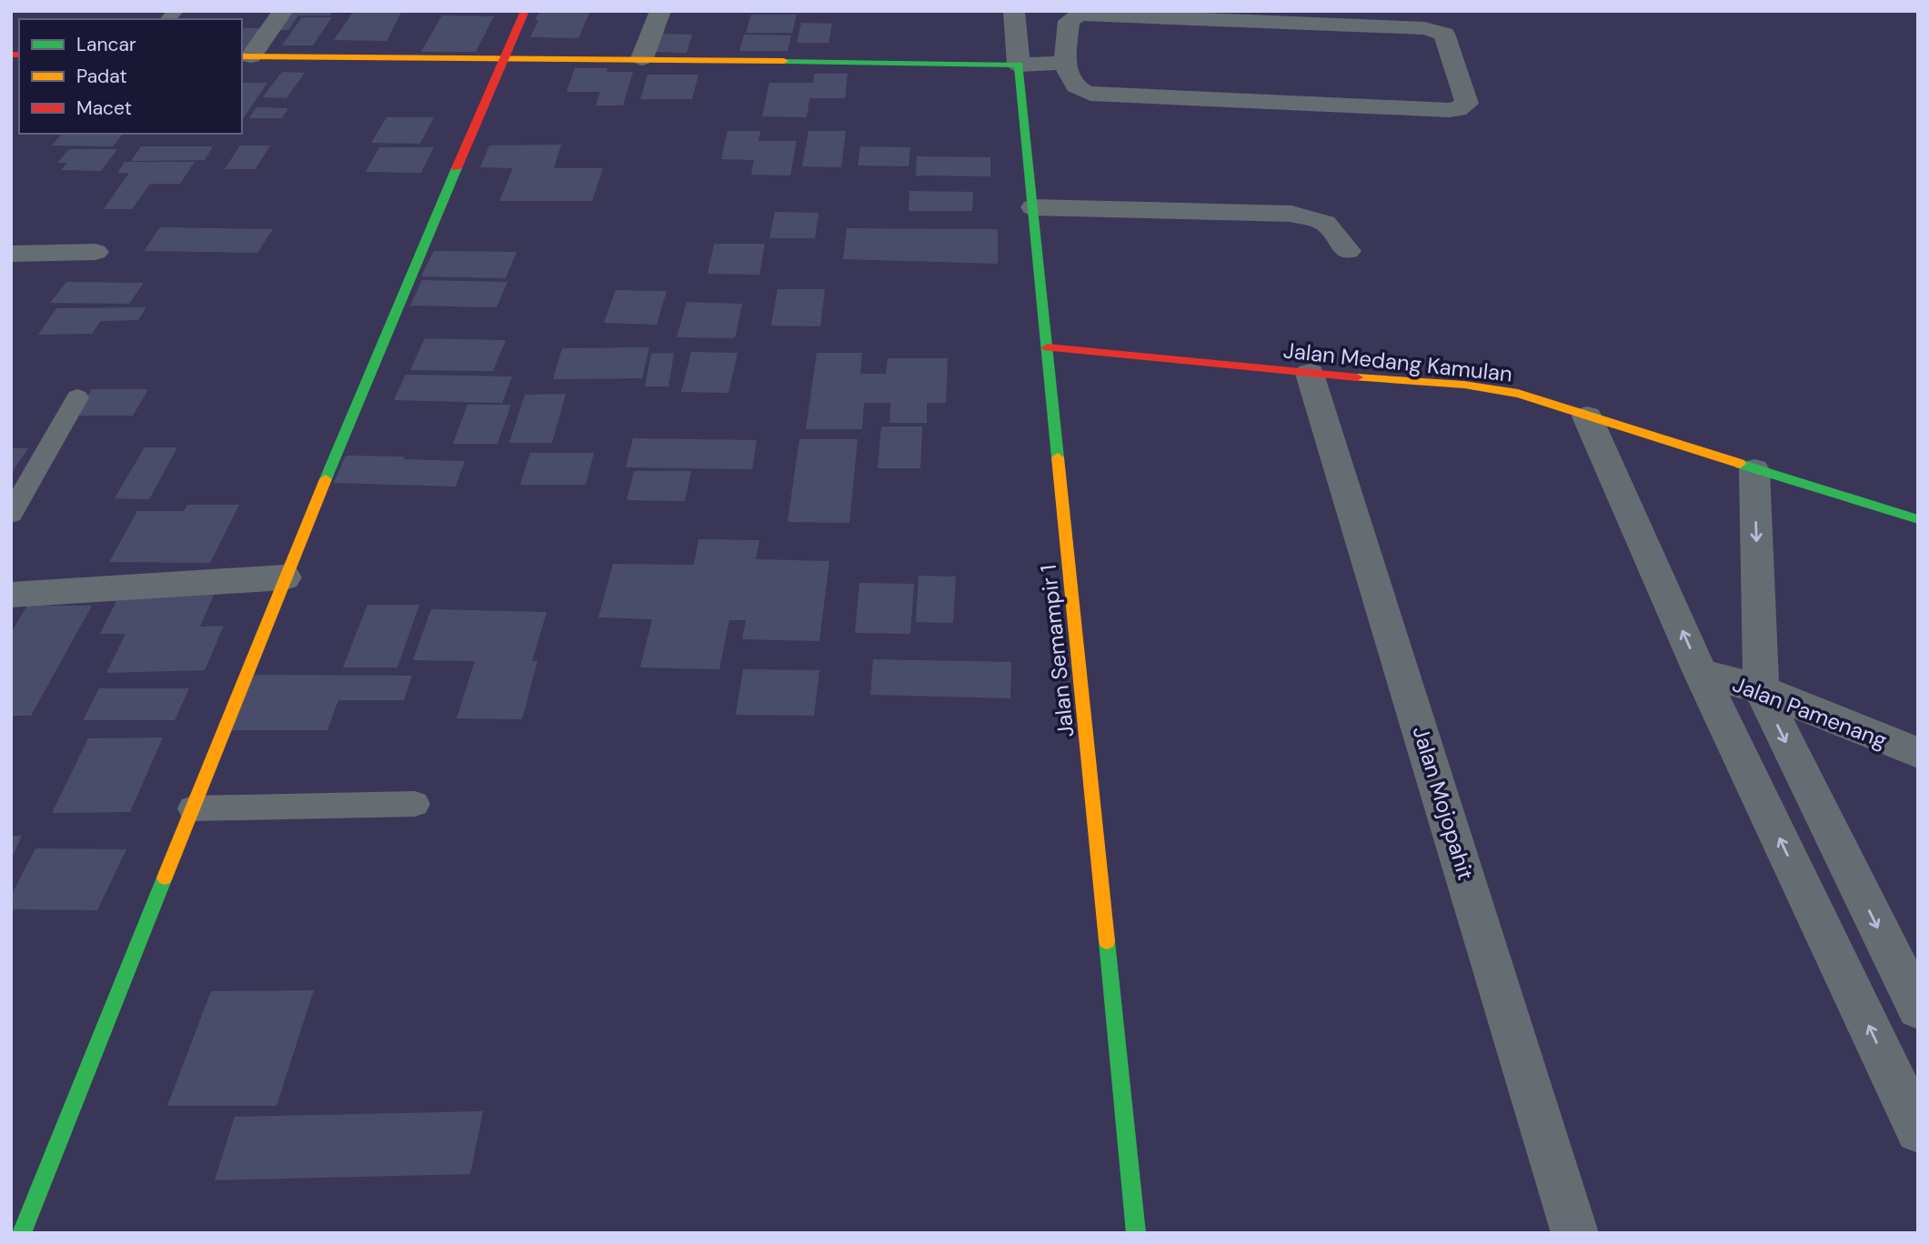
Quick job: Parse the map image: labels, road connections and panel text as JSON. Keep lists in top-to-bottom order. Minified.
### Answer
{"streets":{"street":["Jalan Medang Kamulan","Jalan Semampir 1","Jalan Pamenang","Jalan Mojopahit"]},"crossings":[["Jalan Medang Kamulan","Jalan Semampir 1"],["Jalan Medang Kamulan","Jalan Mojopahit"]],"legend":["Lancar","Padat","Macet"]}
